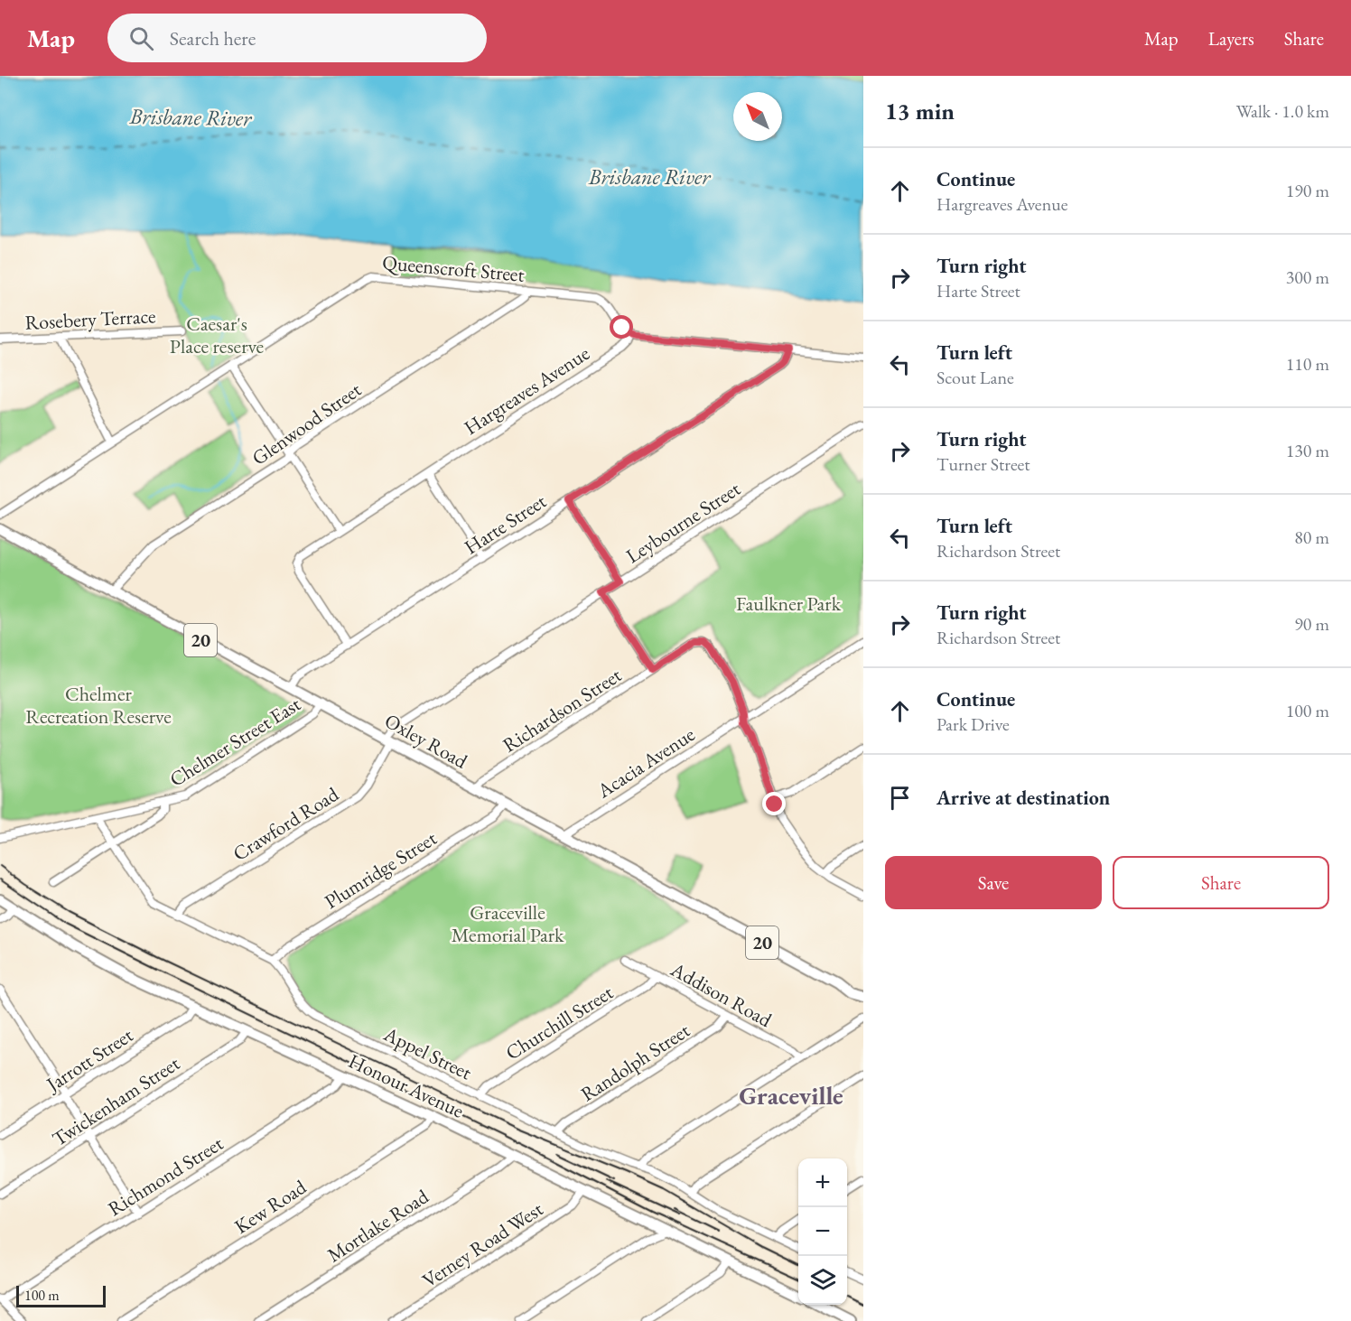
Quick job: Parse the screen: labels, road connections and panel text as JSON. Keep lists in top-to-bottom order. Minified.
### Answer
{"streets":{"main road":["20","Oxley Road","Honour Avenue"],"street":["Queenscroft Street","Rosebery Terrace","Hargreaves Avenue","Glenwood Street","Leybourne Street","Harte Street","Richardson Street","Chelmer Street East","Acacia Avenue","Crawford Road","Plumridge Street","Addison Road","Churchill Street","Appel Street","Jarrott Street","Randolph Street","Twickenham Street","Richmond Street","Kew Road","Mortlake Road","Verney Road West"]},"crossings":[["Queenscroft Street","Hargreaves Avenue"],["Queenscroft Street","Glenwood Street"],["Hargreaves Avenue","Harte Street"],["Glenwood Street","Oxley Road"],["Leybourne Street","Oxley Road"],["Leybourne Street","Crawford Road"],["Harte Street","Oxley Road"],["Richardson Street","Oxley Road"],["Richardson Street","Acacia Avenue"],["Oxley Road","Chelmer Street East"],["Oxley Road","Acacia Avenue"],["Oxley Road","Crawford Road"],["Oxley Road","Plumridge Street"],["Chelmer Street East","Appel Street"],["Crawford Road","Appel Street"],["Plumridge Street","Appel Street"],["Addison Road","Churchill Street"],["Addison Road","Randolph Street"],["Churchill Street","Appel Street"],["Appel Street","Randolph Street"],["Jarrott Street","Honour Avenue"],["Honour Avenue","Twickenham Street"],["Honour Avenue","Richmond Street"],["Honour Avenue","Kew Road"],["Honour Avenue","Mortlake Road"],["Honour Avenue","Verney Road West"]],"districts":["Graceville"],"water":["Brisbane River"],"parks":["Caesar's Place reserve","Faulkner Park","Chelmer Recreation Reserve","Graceville Memorial Park"],"scale_bar":"100 m","north":"top left","page":{"header":"Map","search":"Search here","nav":["Map","Layers","Share"],"heading":["13 min","Walk · 1.0 km"],"list":[["Continue","Hargreaves Avenue","190 m"],["Turn right","Harte Street","300 m"],["Turn left","Scout Lane","110 m"],["Turn right","Turner Street","130 m"],["Turn left","Richardson Street","80 m"],["Turn right","Richardson Street","90 m"],["Continue","Park Drive","100 m"],"Arrive at destination"],"buttons":["Save","Share"],"map_buttons":["+","−"],"scale":"100 m"}}
